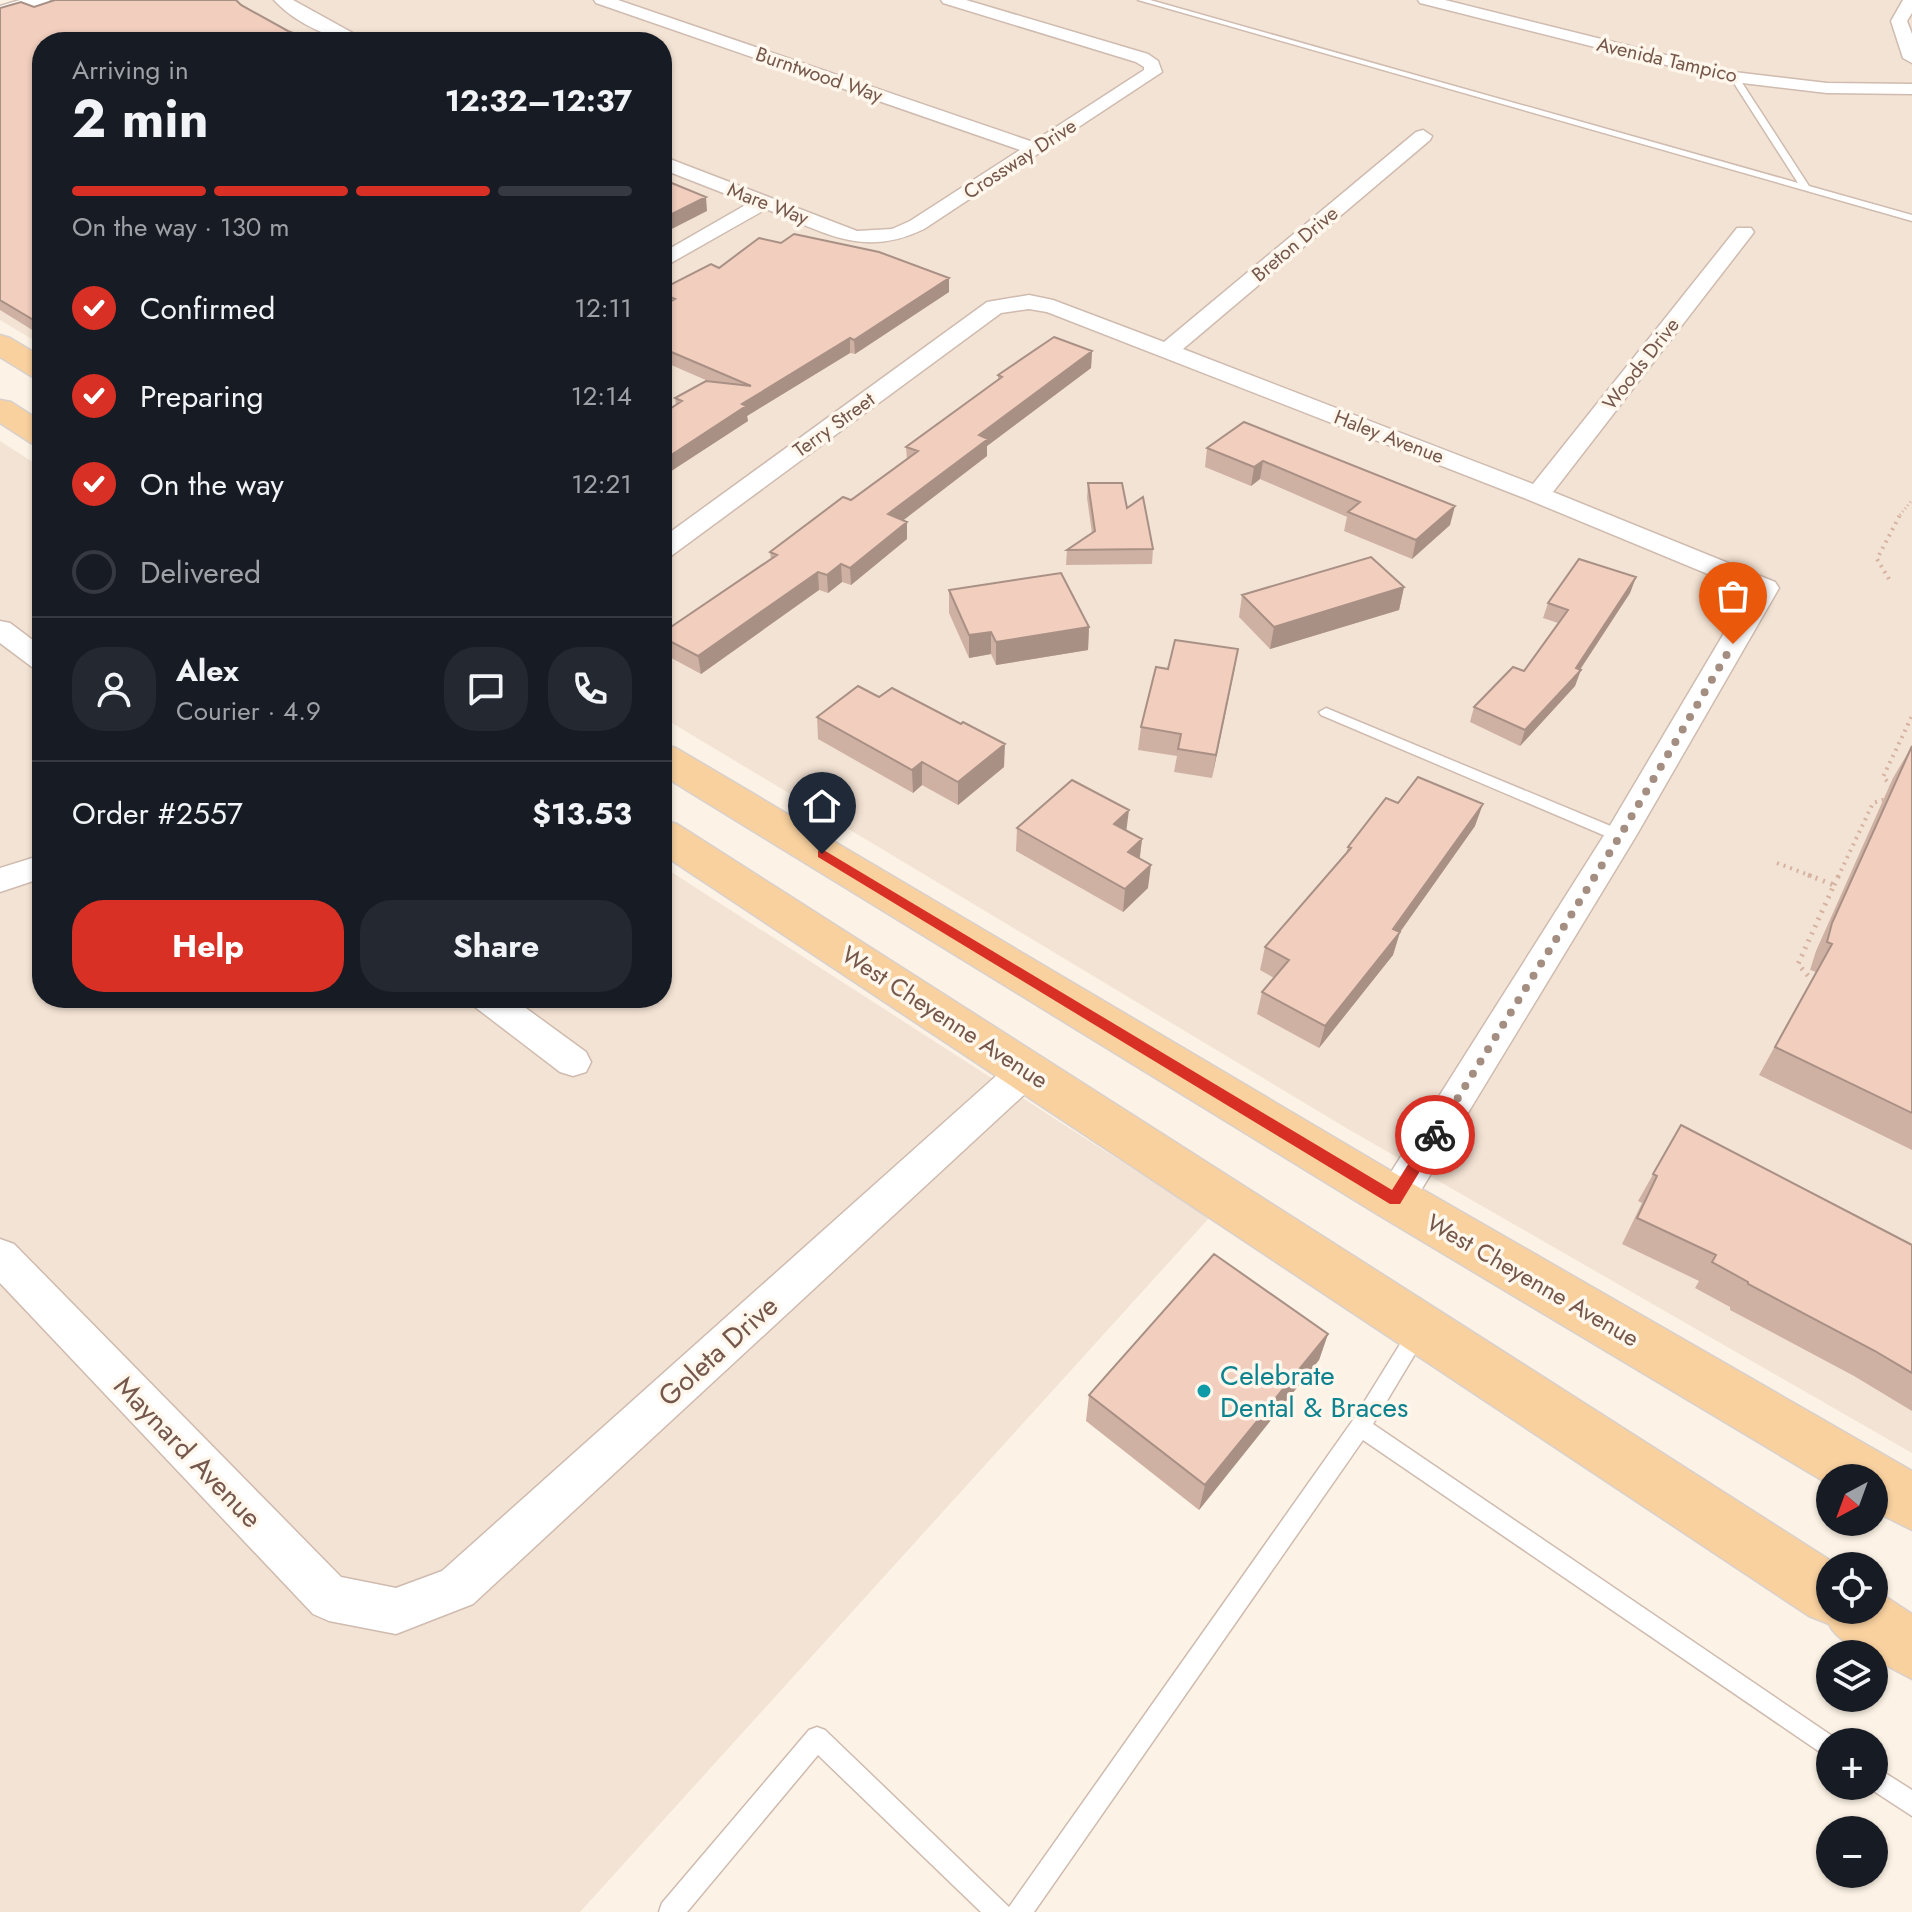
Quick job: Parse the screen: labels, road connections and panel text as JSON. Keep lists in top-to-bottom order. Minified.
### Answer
{"streets":{"main road":["West Cheyenne Avenue"],"street":["Avenida Tampico","Burntwood Way","Crossway Drive","Mare Way","Breton Drive","Woods Drive","Terry Street","Haley Avenue","Goleta Drive","Maynard Avenue"]},"crossings":[["Burntwood Way","Crossway Drive"],["Crossway Drive","Mare Way"],["Breton Drive","Haley Avenue"],["Woods Drive","Haley Avenue"],["Terry Street","Haley Avenue"],["West Cheyenne Avenue","Goleta Drive"],["Goleta Drive","Maynard Avenue"]],"places":["Celebrate Dental & Braces"],"north":"bottom left","page":{"heading":["2 min","Arriving in","12:32–12:37"],"panel":["Alex","Courier · 4.9","Order #2557","$13.53"],"bar":"On the way · 130 m","list":[["Confirmed","12:11"],["Preparing","12:14"],["On the way","12:21"],"Delivered"],"buttons":["Help","Share"],"map_buttons":["+","−"]}}
